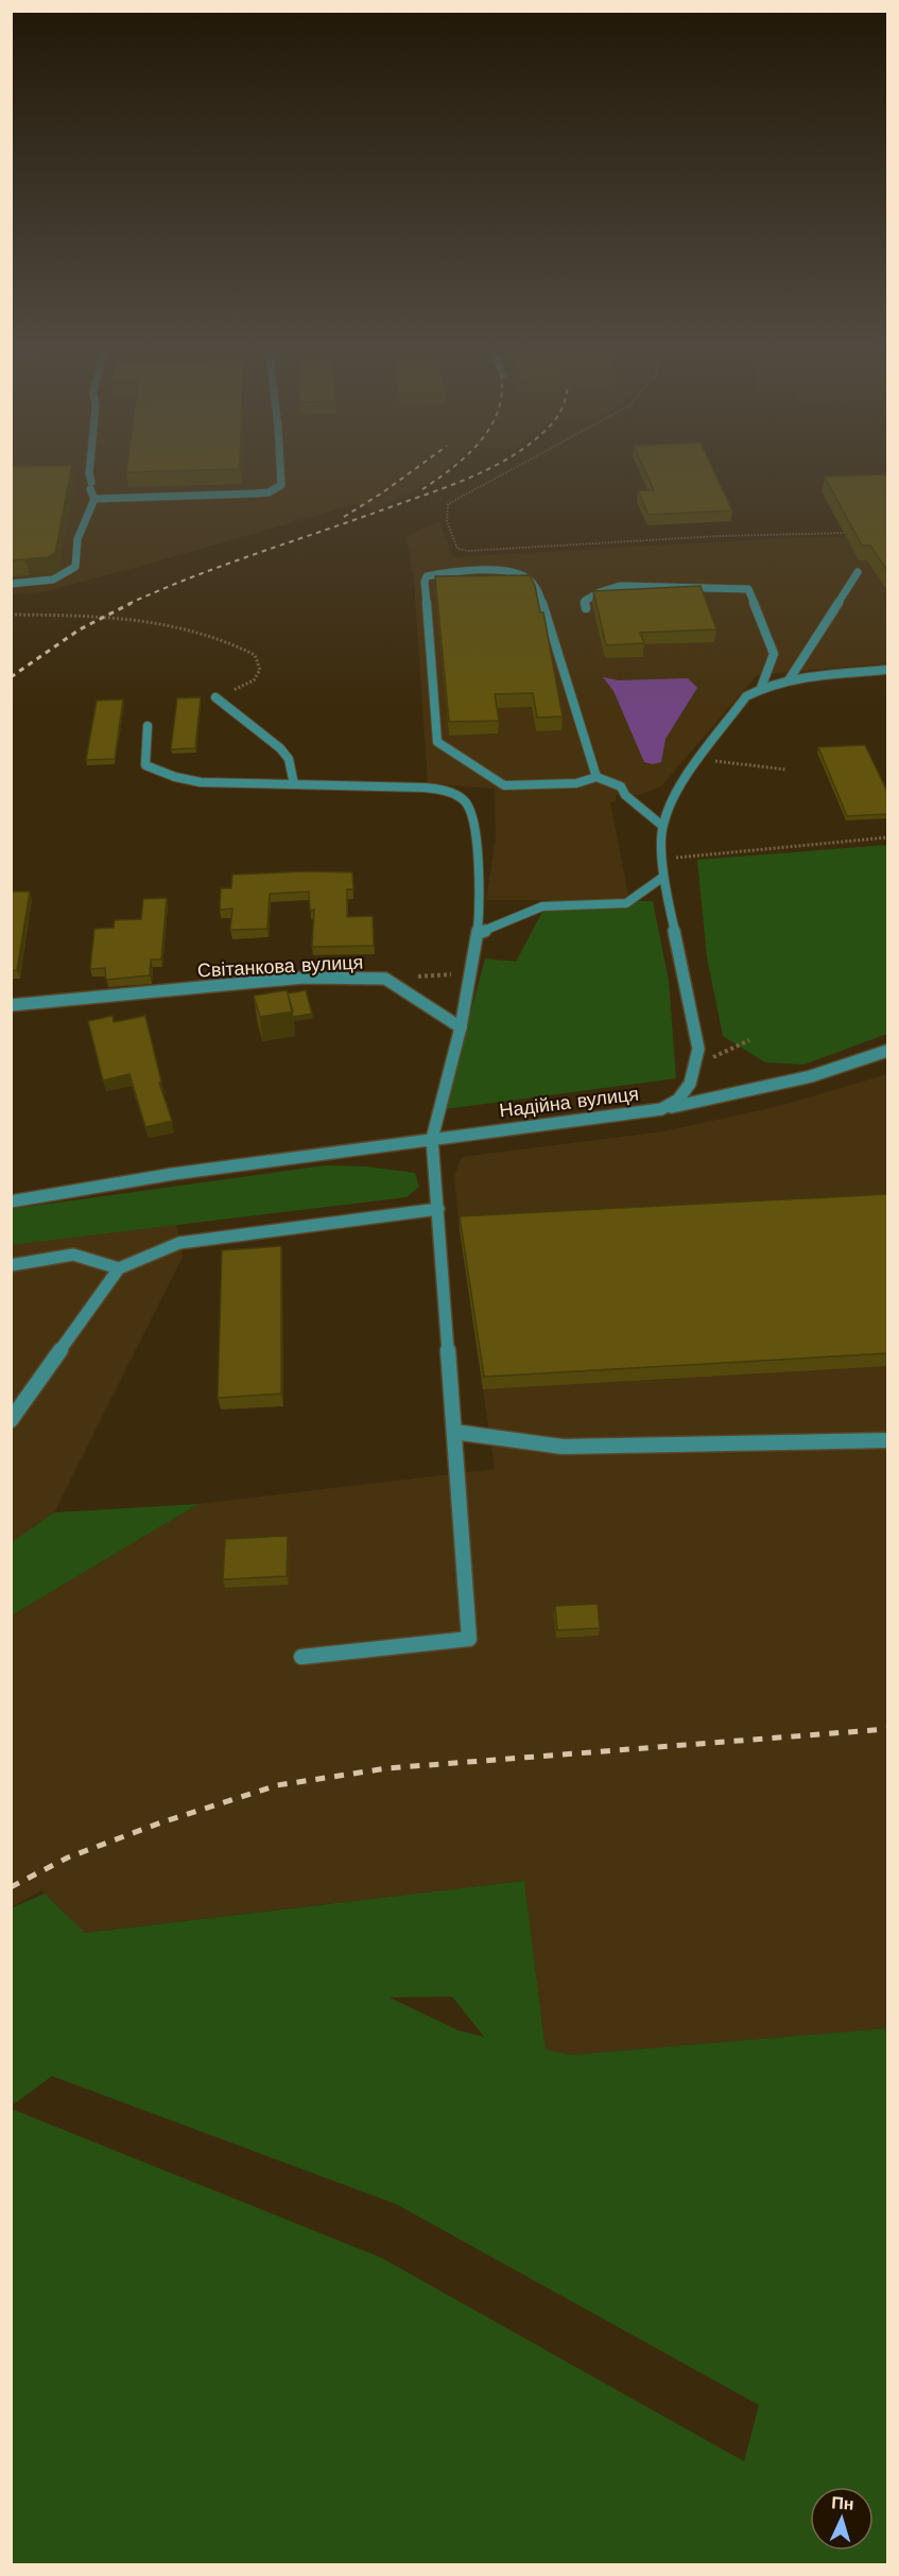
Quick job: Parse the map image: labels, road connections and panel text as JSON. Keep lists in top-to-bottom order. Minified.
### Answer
{"streets":{"street":["Світанкова вулиця","Надійна вулиця"]},"north":"top"}
